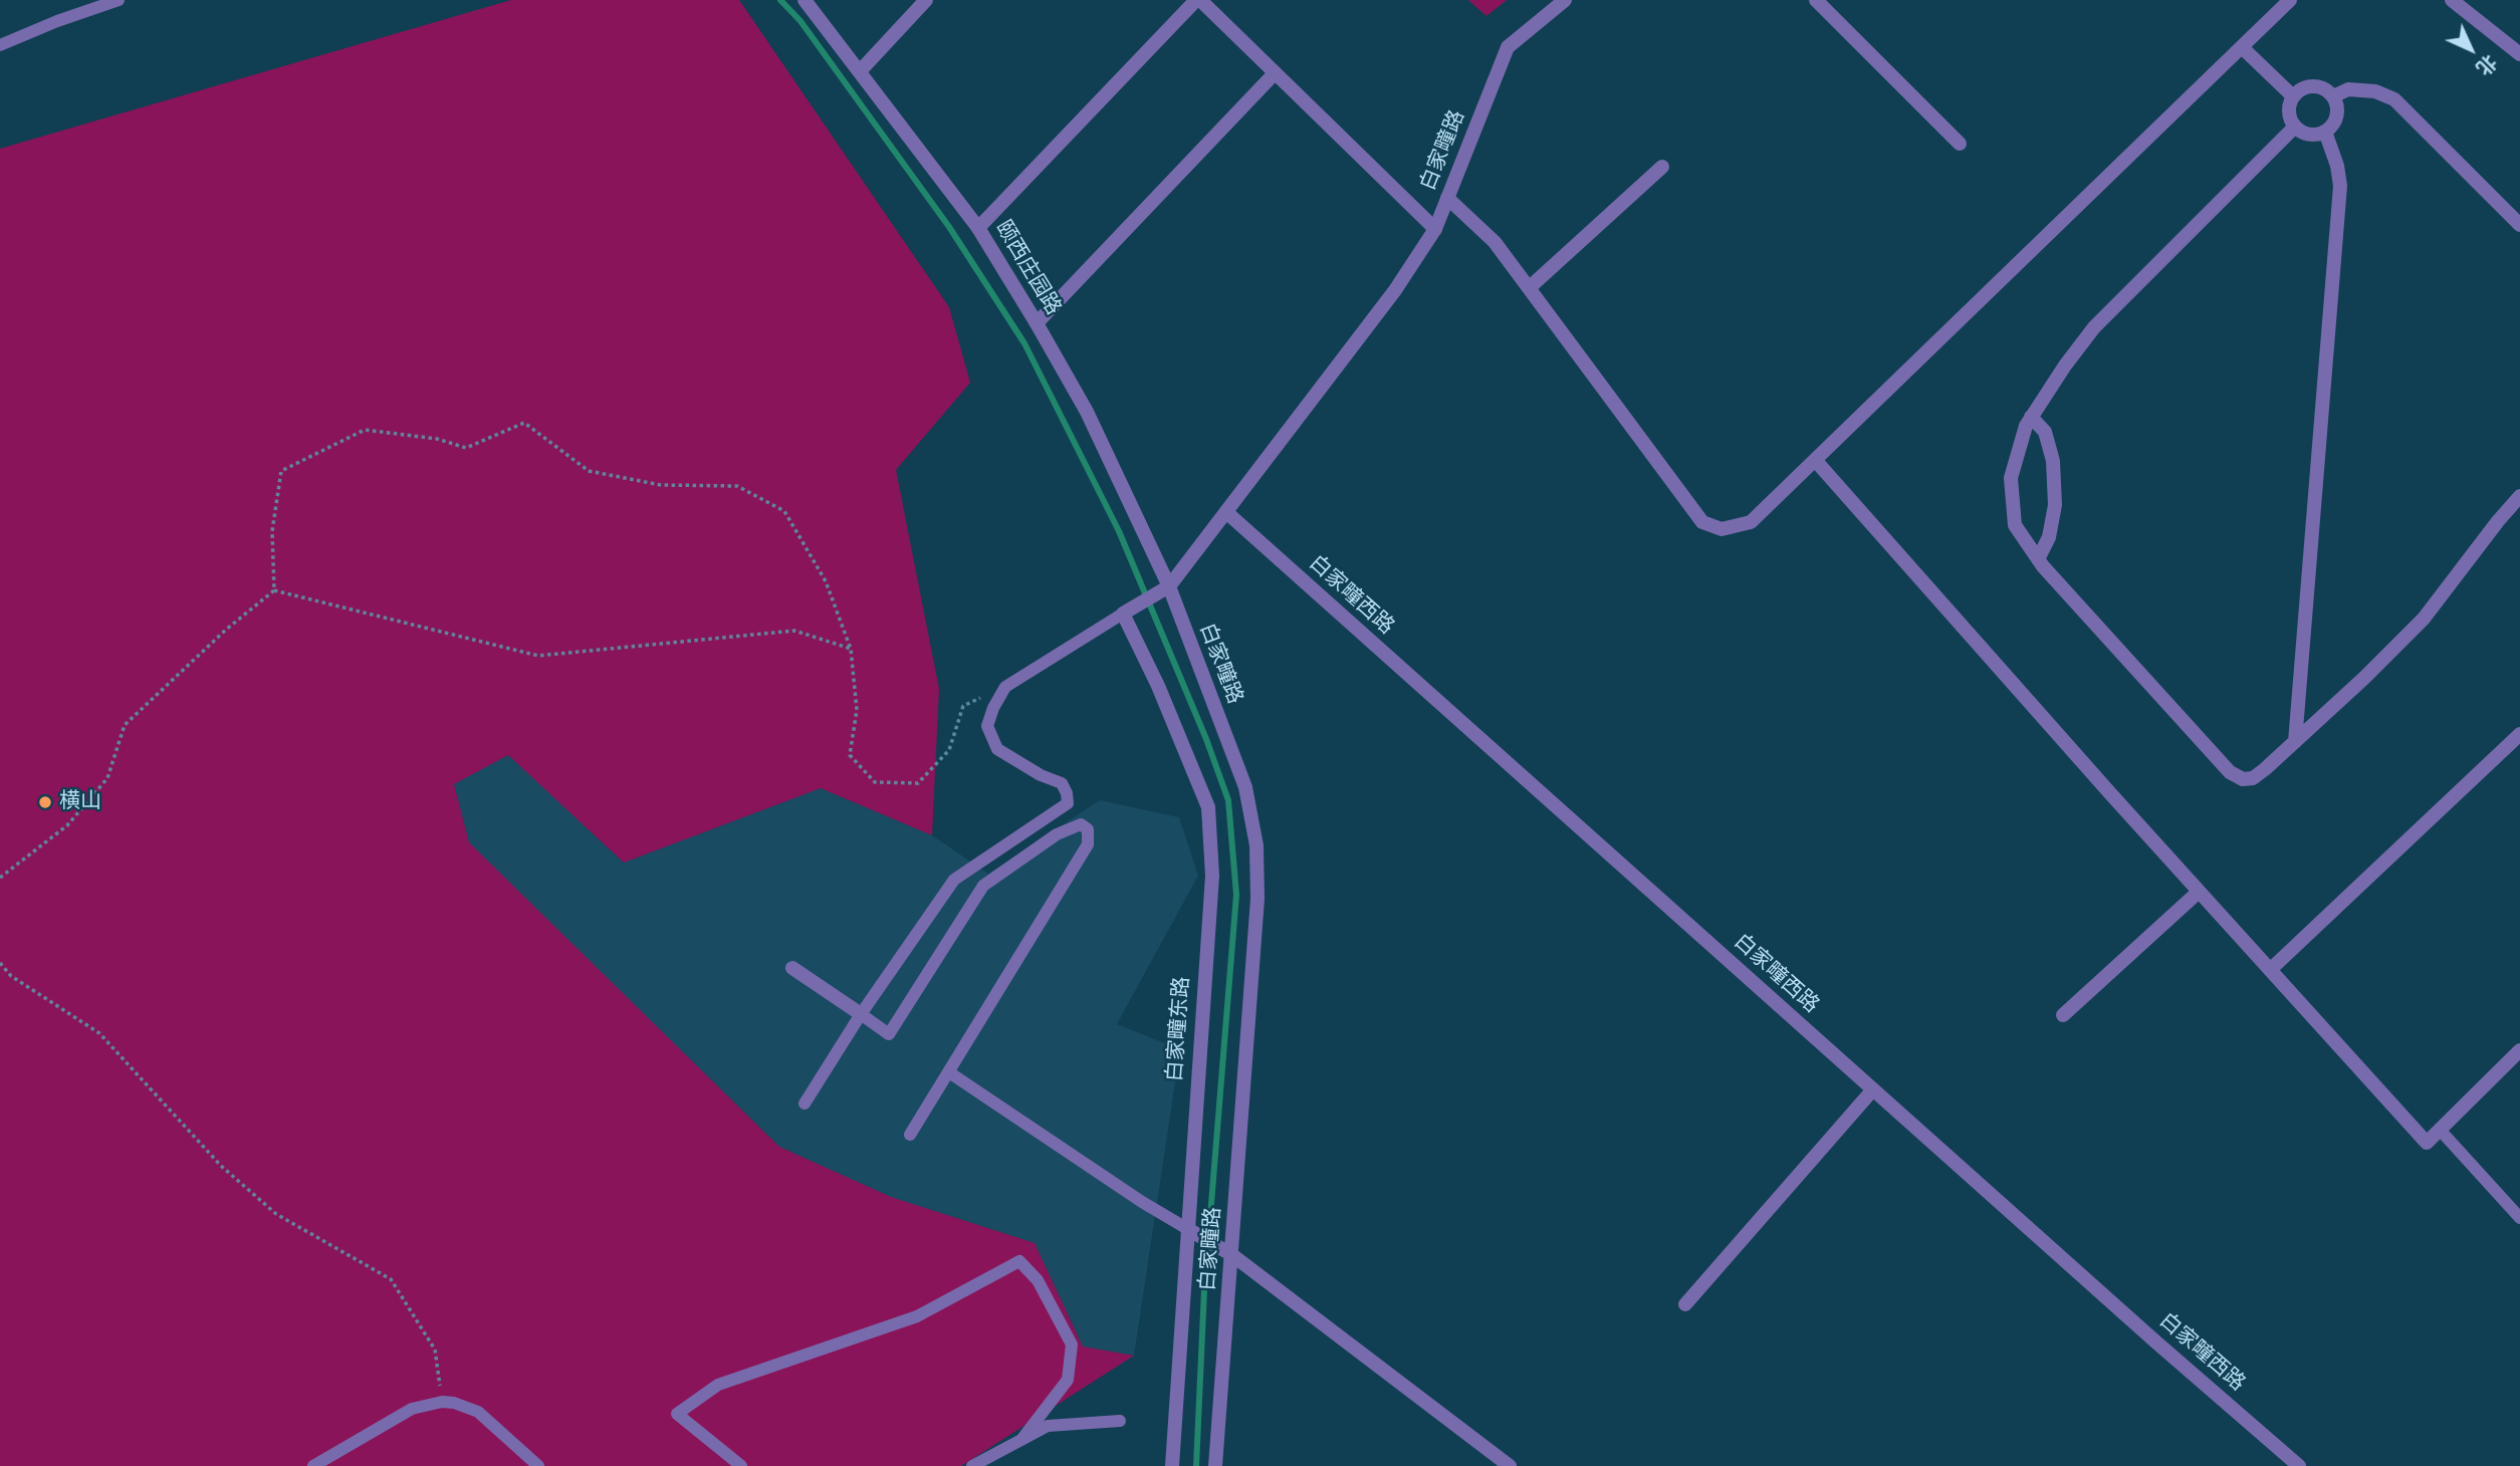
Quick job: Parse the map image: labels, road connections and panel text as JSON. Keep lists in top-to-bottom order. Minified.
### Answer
{"streets":{"street":["白家疃路","颐西庄园路","白家疃西路","白家疃东路"]},"crossings":[["白家疃路","颐西庄园路"],["白家疃路","白家疃西路"]],"places":["横山"],"north":"bottom right"}
